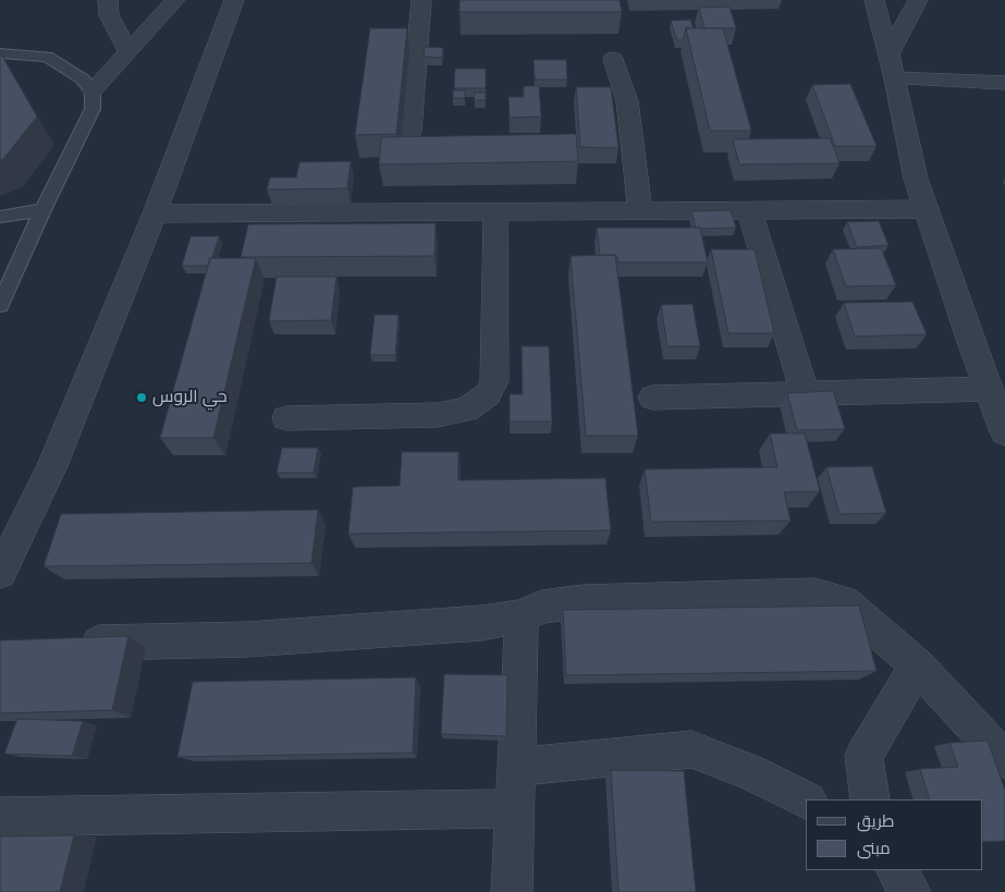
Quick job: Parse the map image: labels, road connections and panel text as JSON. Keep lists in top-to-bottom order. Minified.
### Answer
{"places":["حي الروس"],"legend":["طريق","مبنى"]}
